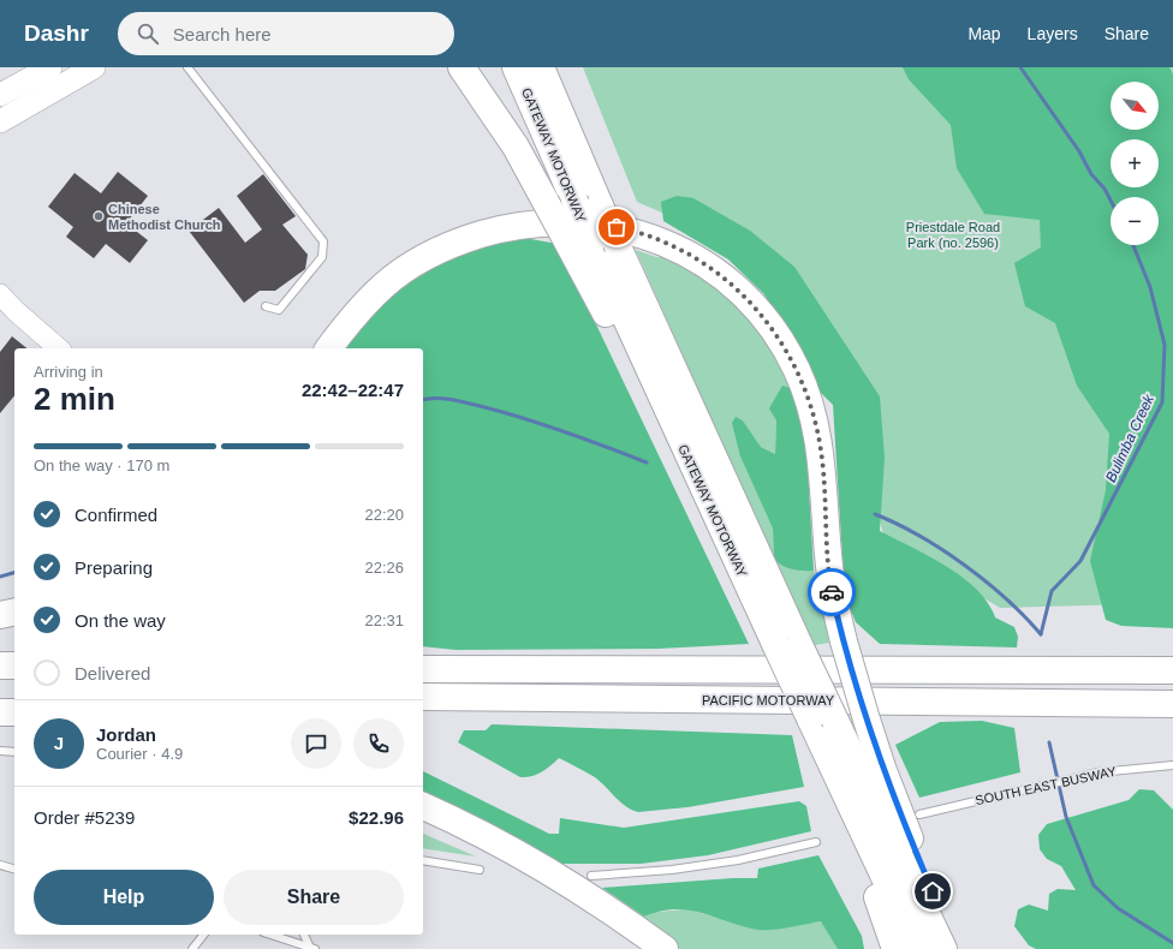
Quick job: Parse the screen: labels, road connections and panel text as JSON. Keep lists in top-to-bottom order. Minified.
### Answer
{"streets":{"highway":["GATEWAY MOTORWAY","PACIFIC MOTORWAY"],"lane":["SOUTH EAST BUSWAY"]},"water":["Bulimba Creek"],"parks":["Priestdale Road Park (no. 2596)"],"places":["Chinese Methodist Church"],"north":"bottom right","page":{"header":"Dashr","search":"Search here","nav":["Map","Layers","Share"],"map_buttons":["+","−"],"heading":["2 min","Arriving in","22:42–22:47"],"panel":["Jordan","Courier · 4.9","Order #5239","$22.96"],"bar":"On the way · 170 m","list":[["Confirmed","22:20"],["Preparing","22:26"],["On the way","22:31"],"Delivered"],"round":"J","buttons":["Help","Share"]}}
